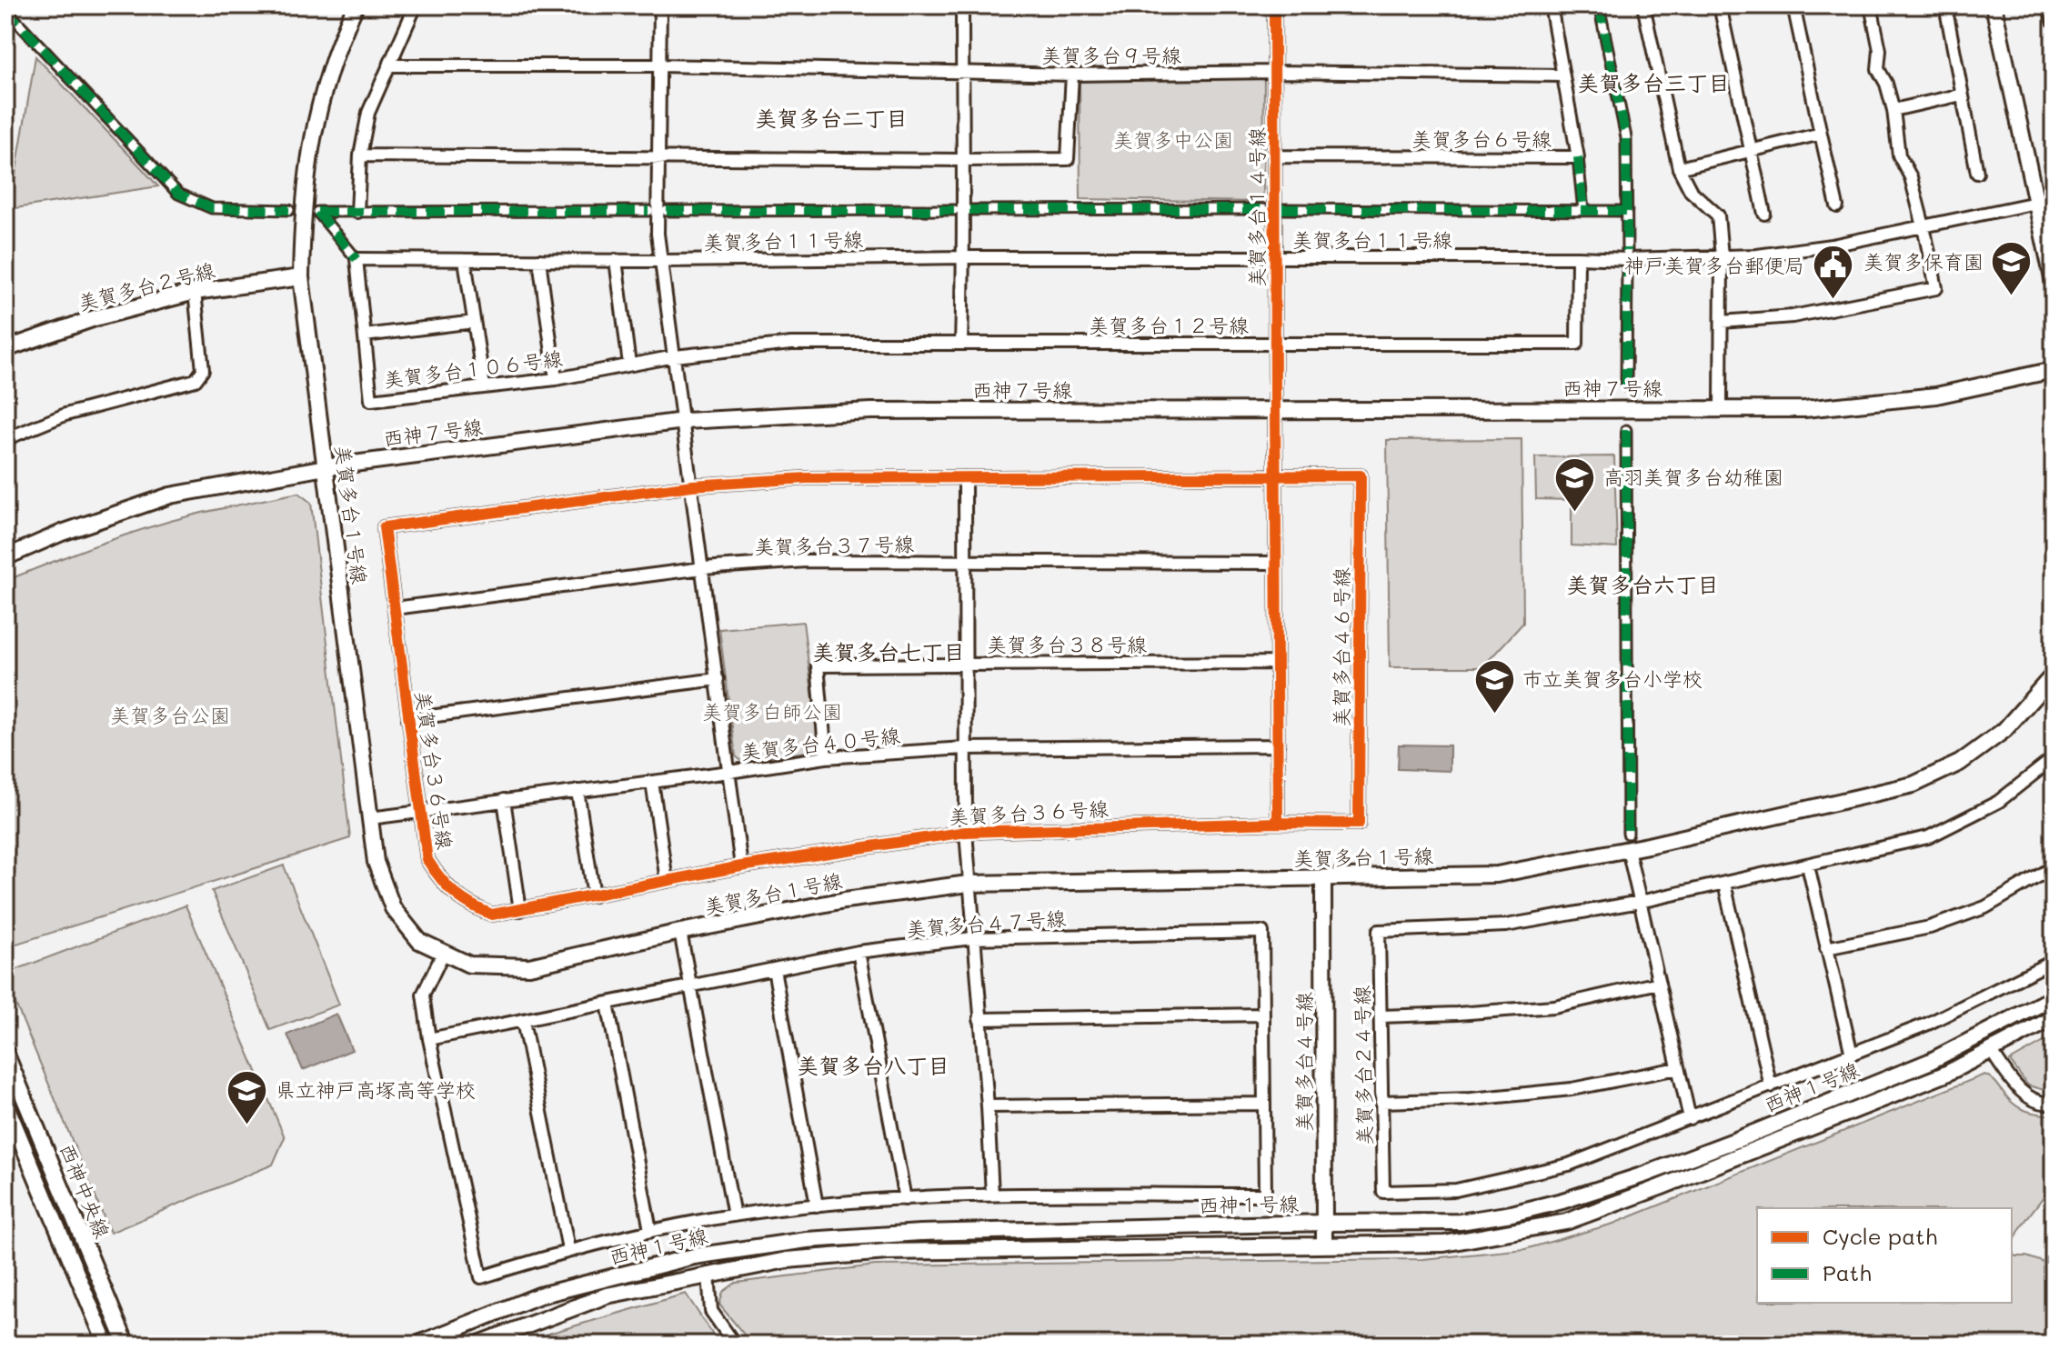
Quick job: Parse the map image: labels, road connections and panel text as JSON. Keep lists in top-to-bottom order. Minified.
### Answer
{"streets":{"street":["美賀多台９号線","美賀多台６号線","美賀多台１４号線","美賀多台１１号線","美賀多台２号線","美賀多台１２号線","美賀多台１０６号線","西神７号線","美賀多台１号線","美賀多台３７号線","美賀多台３８号線","美賀多台４６号線","美賀多台４０号線","美賀多台３６号線","美賀多台４７号線","美賀多台４号線","美賀多台２４号線","西神１号線","西神中央線"]},"crossings":[["美賀多台９号線","美賀多台６号線"],["美賀多台９号線","美賀多台１４号線"],["美賀多台６号線","美賀多台１４号線"],["美賀多台１４号線","美賀多台１１号線"],["美賀多台１４号線","美賀多台１２号線"],["美賀多台１４号線","西神７号線"],["美賀多台１１号線","美賀多台１２号線"],["美賀多台２号線","美賀多台１号線"],["美賀多台１２号線","美賀多台１０６号線"],["西神７号線","美賀多台１号線"],["美賀多台１号線","美賀多台４０号線"],["美賀多台１号線","美賀多台４号線"],["美賀多台３７号線","美賀多台３６号線"],["美賀多台３８号線","美賀多台４０号線"],["美賀多台４６号線","美賀多台３６号線"],["美賀多台４０号線","美賀多台３６号線"],["美賀多台４号線","西神１号線"]],"districts":["美賀多台三丁目","美賀多台二丁目","美賀多台六丁目","美賀多台七丁目","美賀多台八丁目"],"parks":["美賀多中公園","美賀多白師公園","美賀多台公園"],"places":{"school or university":["美賀多保育園","高羽美賀多台幼稚園","市立美賀多台小学校","県立神戸高塚高等学校"],"public building":["神戸美賀多台郵便局"]},"legend":["Cycle path","Path"]}
